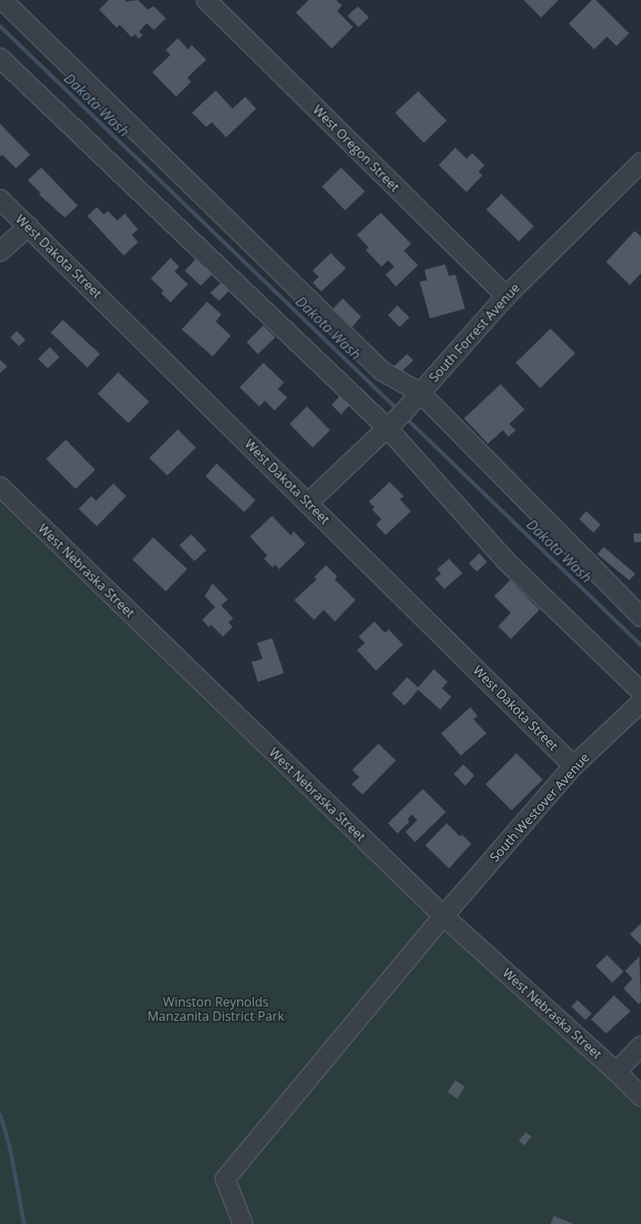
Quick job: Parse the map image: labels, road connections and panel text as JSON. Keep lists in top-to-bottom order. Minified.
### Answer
{"streets":{"street":["West Oregon Street","West Dakota Street","South Forrest Avenue","West Nebraska Street","South Westover Avenue"]},"crossings":[["West Oregon Street","South Forrest Avenue"],["West Dakota Street","South Forrest Avenue"],["West Dakota Street","South Westover Avenue"],["West Nebraska Street","South Westover Avenue"]],"water":["Dakota Wash"],"parks":["Winston Reynolds Manzanita District Park"]}
